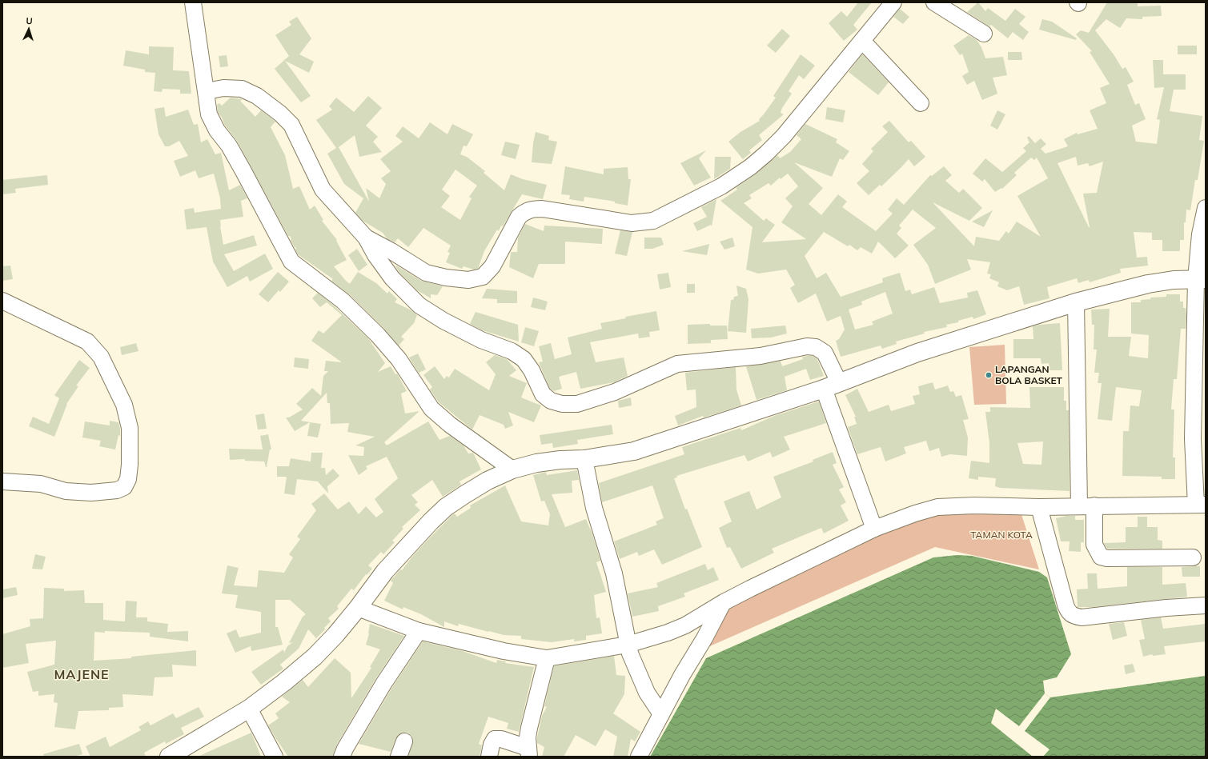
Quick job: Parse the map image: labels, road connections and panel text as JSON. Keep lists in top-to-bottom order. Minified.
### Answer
{"districts":["MAJENE"],"parks":["TAMAN KOTA"],"places":["LAPANGAN BOLA BASKET"],"north":"top"}
